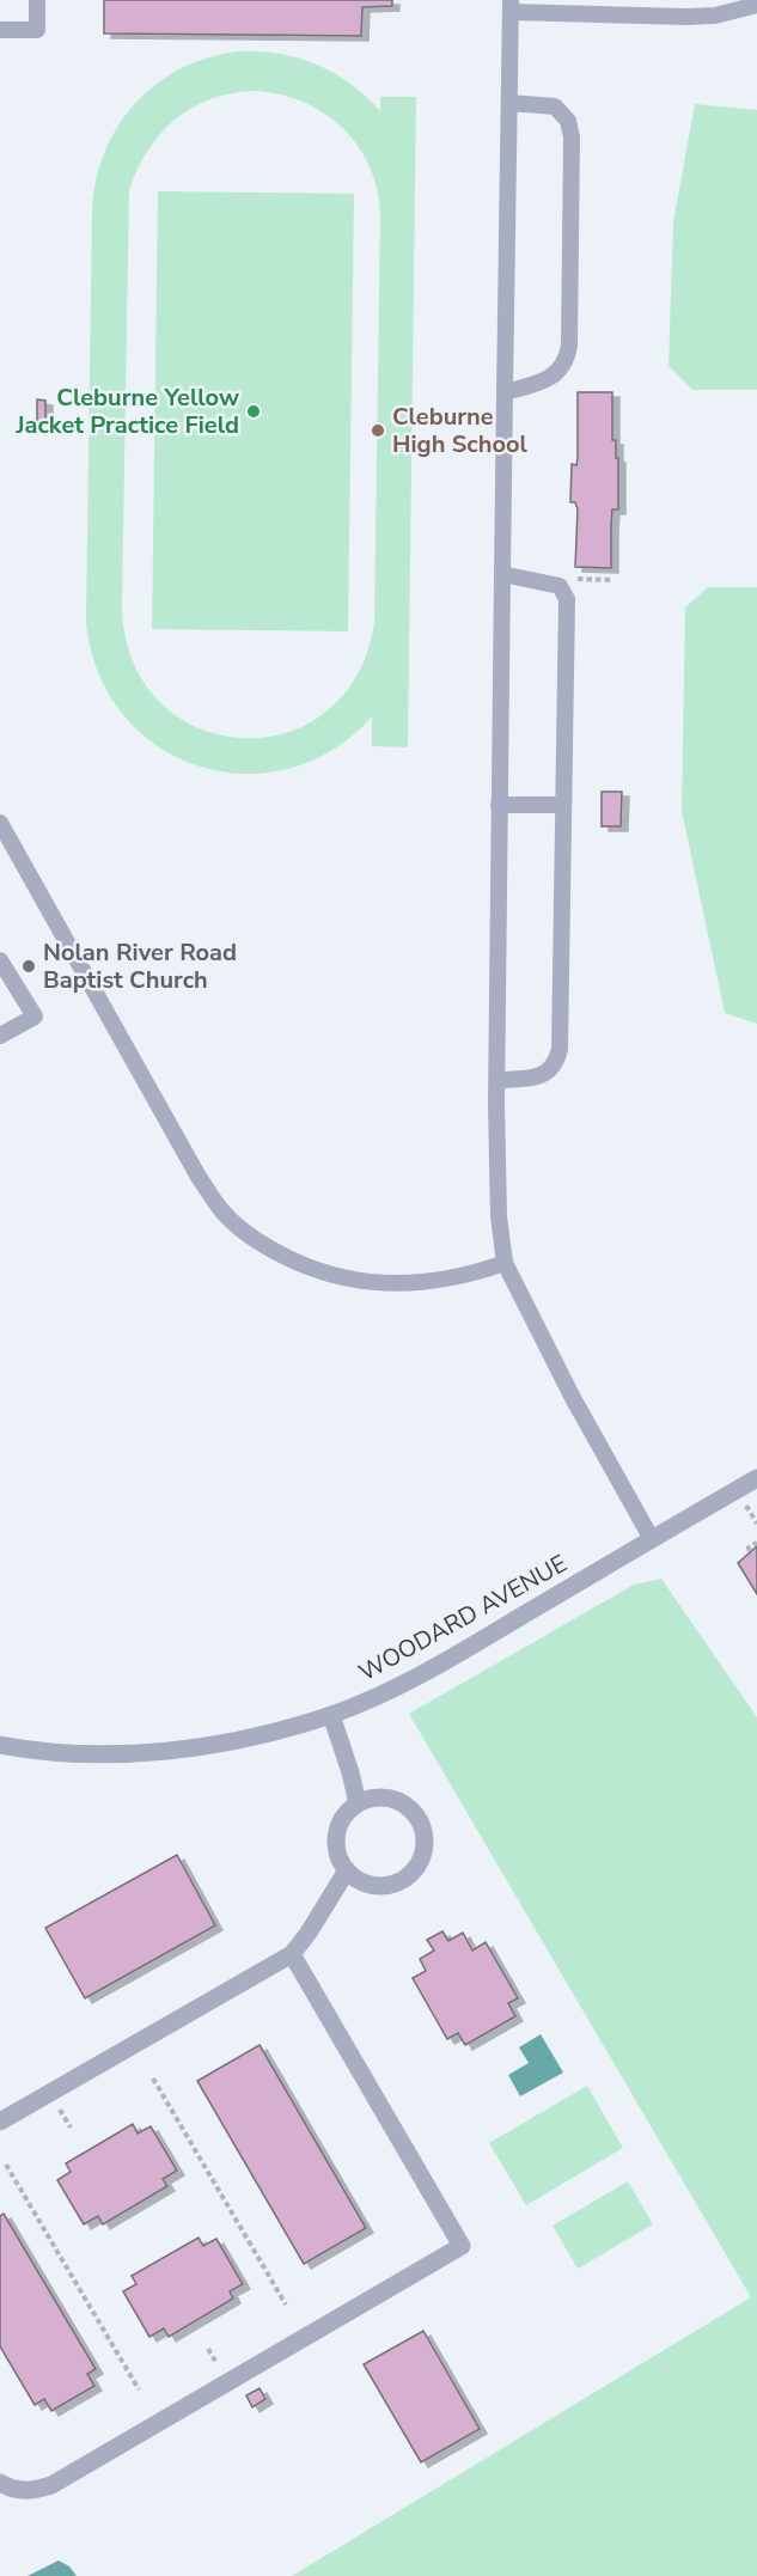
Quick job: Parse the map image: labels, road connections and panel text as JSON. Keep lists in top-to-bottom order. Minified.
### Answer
{"streets":{"street":["WOODARD AVENUE"]},"places":["Cleburne Yellow Jacket Practice Field","Cleburne High School","Nolan River Road Baptist Church"]}
